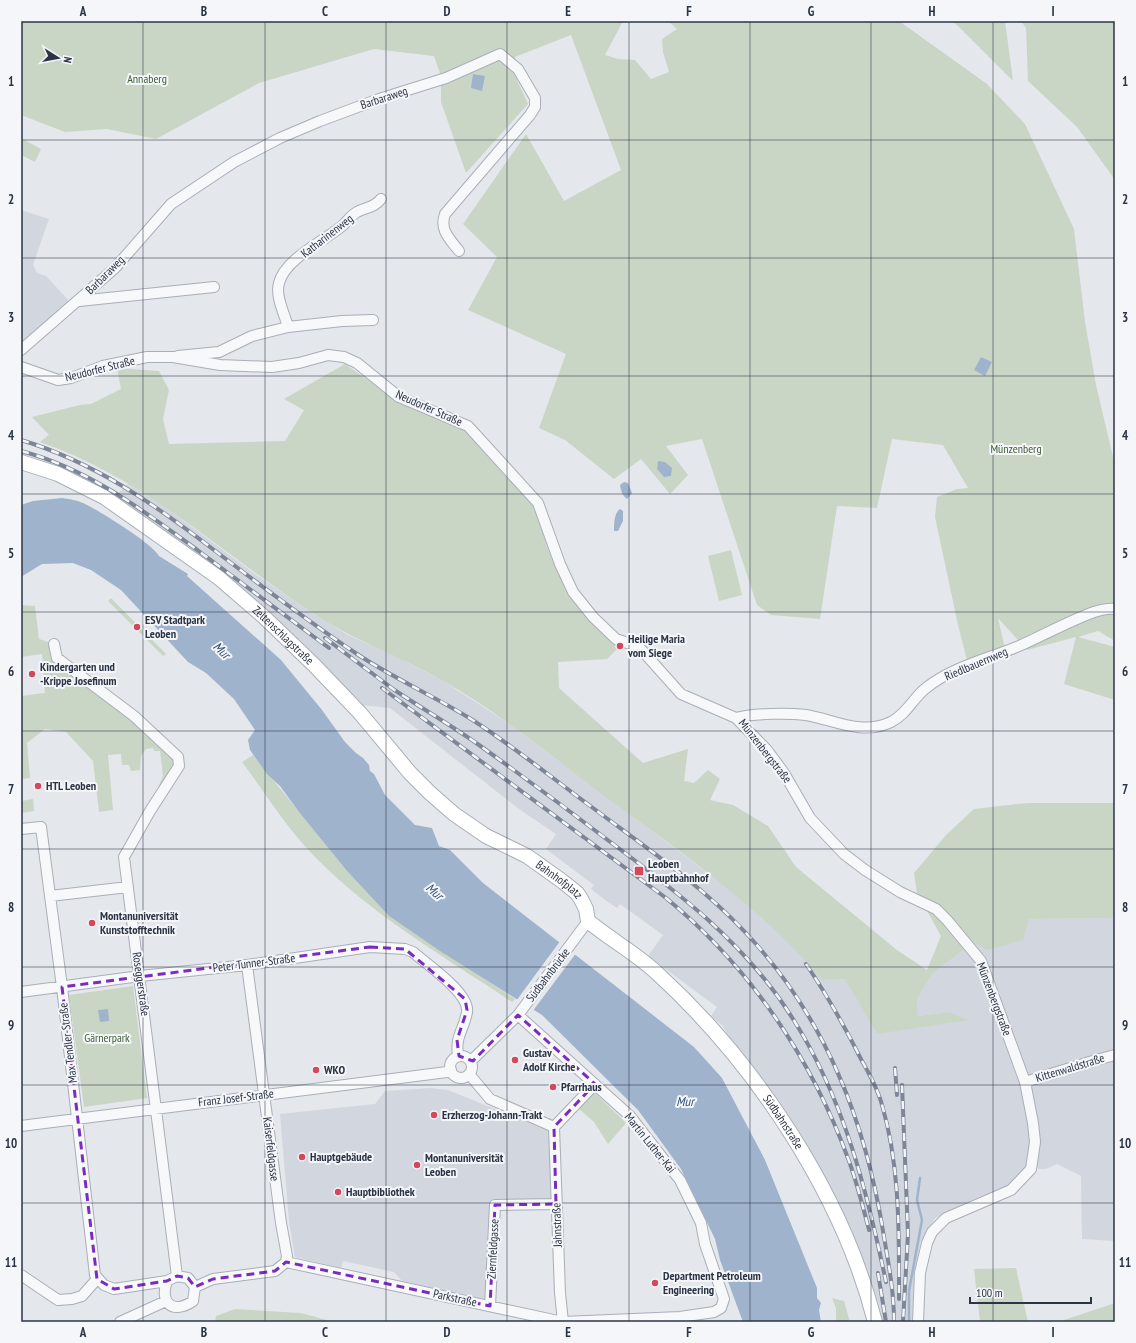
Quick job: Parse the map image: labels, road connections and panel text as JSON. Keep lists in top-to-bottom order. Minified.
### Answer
{"streets":{"main road":["Zeltenschlagstraße","Bahnhofplatz","Südbahnstraße"],"street":["Barbaraweg","Katharinenweg","Neudorfer Straße","Riedlbauernweg","Münzenbergstraße","Peter Tunner-Straße","Südbahnbrücke","Roseggerstraße","Max Tendler-Straße","Kittenwaldstraße","Franz Josef-Straße","Martin Luther-Kai","Kaiserfeldgasse","Jahnstraße","Ziernfeldgasse","Parkstraße"]},"crossings":[["Neudorfer Straße","Münzenbergstraße"],["Zeltenschlagstraße","Bahnhofplatz"],["Riedlbauernweg","Münzenbergstraße"],["Münzenbergstraße","Kittenwaldstraße"],["Bahnhofplatz","Südbahnbrücke"],["Bahnhofplatz","Südbahnstraße"],["Peter Tunner-Straße","Südbahnbrücke"],["Peter Tunner-Straße","Roseggerstraße"],["Peter Tunner-Straße","Max Tendler-Straße"],["Peter Tunner-Straße","Franz Josef-Straße"],["Peter Tunner-Straße","Kaiserfeldgasse"],["Südbahnbrücke","Franz Josef-Straße"],["Südbahnbrücke","Südbahnstraße"],["Südbahnbrücke","Martin Luther-Kai"],["Roseggerstraße","Franz Josef-Straße"],["Max Tendler-Straße","Franz Josef-Straße"],["Franz Josef-Straße","Kaiserfeldgasse"],["Martin Luther-Kai","Parkstraße"],["Kaiserfeldgasse","Parkstraße"],["Jahnstraße","Ziernfeldgasse"],["Jahnstraße","Parkstraße"],["Ziernfeldgasse","Parkstraße"]],"water":["Mur"],"parks":["Annaberg","Münzenberg","Gärnerpark"],"places":{"other":["ESV Stadtpark Leoben","Heilige Maria vom Siege","Kindergarten und -Krippe Josefinum","HTL Leoben","Montanuniversität Kunststofftechnik","Gustav Adolf Kirche","WKO","Pfarrhaus","Erzherzog-Johann-Trakt","Hauptgebäude","Montanuniversität Leoben","Hauptbibliothek","Department Petroleum Engineering"],"transit":["Leoben Hauptbahnhof"]},"scale_bar":"100 m","north":"right","grid":{"columns":["A","B","C","D","E","F","G","H","I"],"rows":["1","2","3","4","5","6","7","8","9","10","11"]}}
